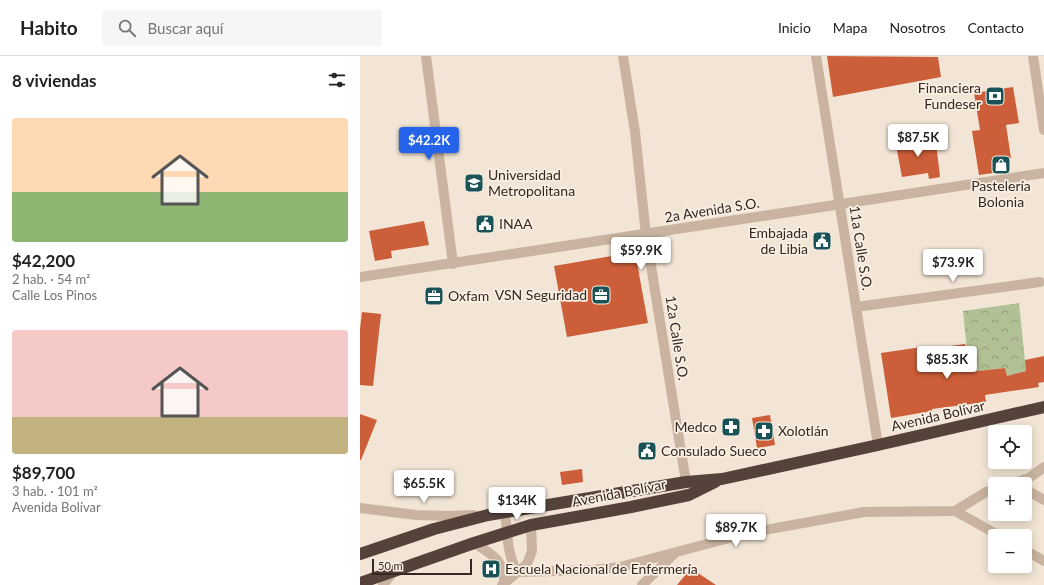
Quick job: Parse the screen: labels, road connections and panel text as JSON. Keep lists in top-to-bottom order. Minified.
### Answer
{"streets":{"highway":["Avenida Bolívar"],"street":["2a Avenida S.O.","11a Calle S.O.","12a Calle S.O."]},"crossings":[["2a Avenida S.O.","11a Calle S.O."],["2a Avenida S.O.","12a Calle S.O."],["11a Calle S.O.","Avenida Bolívar"],["12a Calle S.O.","Avenida Bolívar"]],"places":{"bank":["Financiera Fundeser"],"shop":["Pastelería Bolonia"],"school or university":["Universidad Metropolitana"],"public building":["INAA","Embajada de Libia","Consulado Sueco"],"office":["VSN Seguridad","Oxfam"],"pharmacy":["Medco","Xolotlán"],"hospital":["Escuela Nacional de Enfermería"]},"scale_bar":"50 m","page":{"header":"Habito","search":"Buscar aquí","nav":["Inicio","Mapa","Nosotros","Contacto"],"heading":"8 viviendas","list":[{"name":"$42,200","note":"2 hab. · 54 m² · Calle Los Pinos"},{"name":"$89,700","note":"3 hab. · 101 m² · Avenida Bolívar"}],"price":["$87.5K","$42.2K","$59.9K","$73.9K","$85.3K","$65.5K","$134K","$89.7K"],"map_buttons":["+","−"],"scale":"50 m"}}
